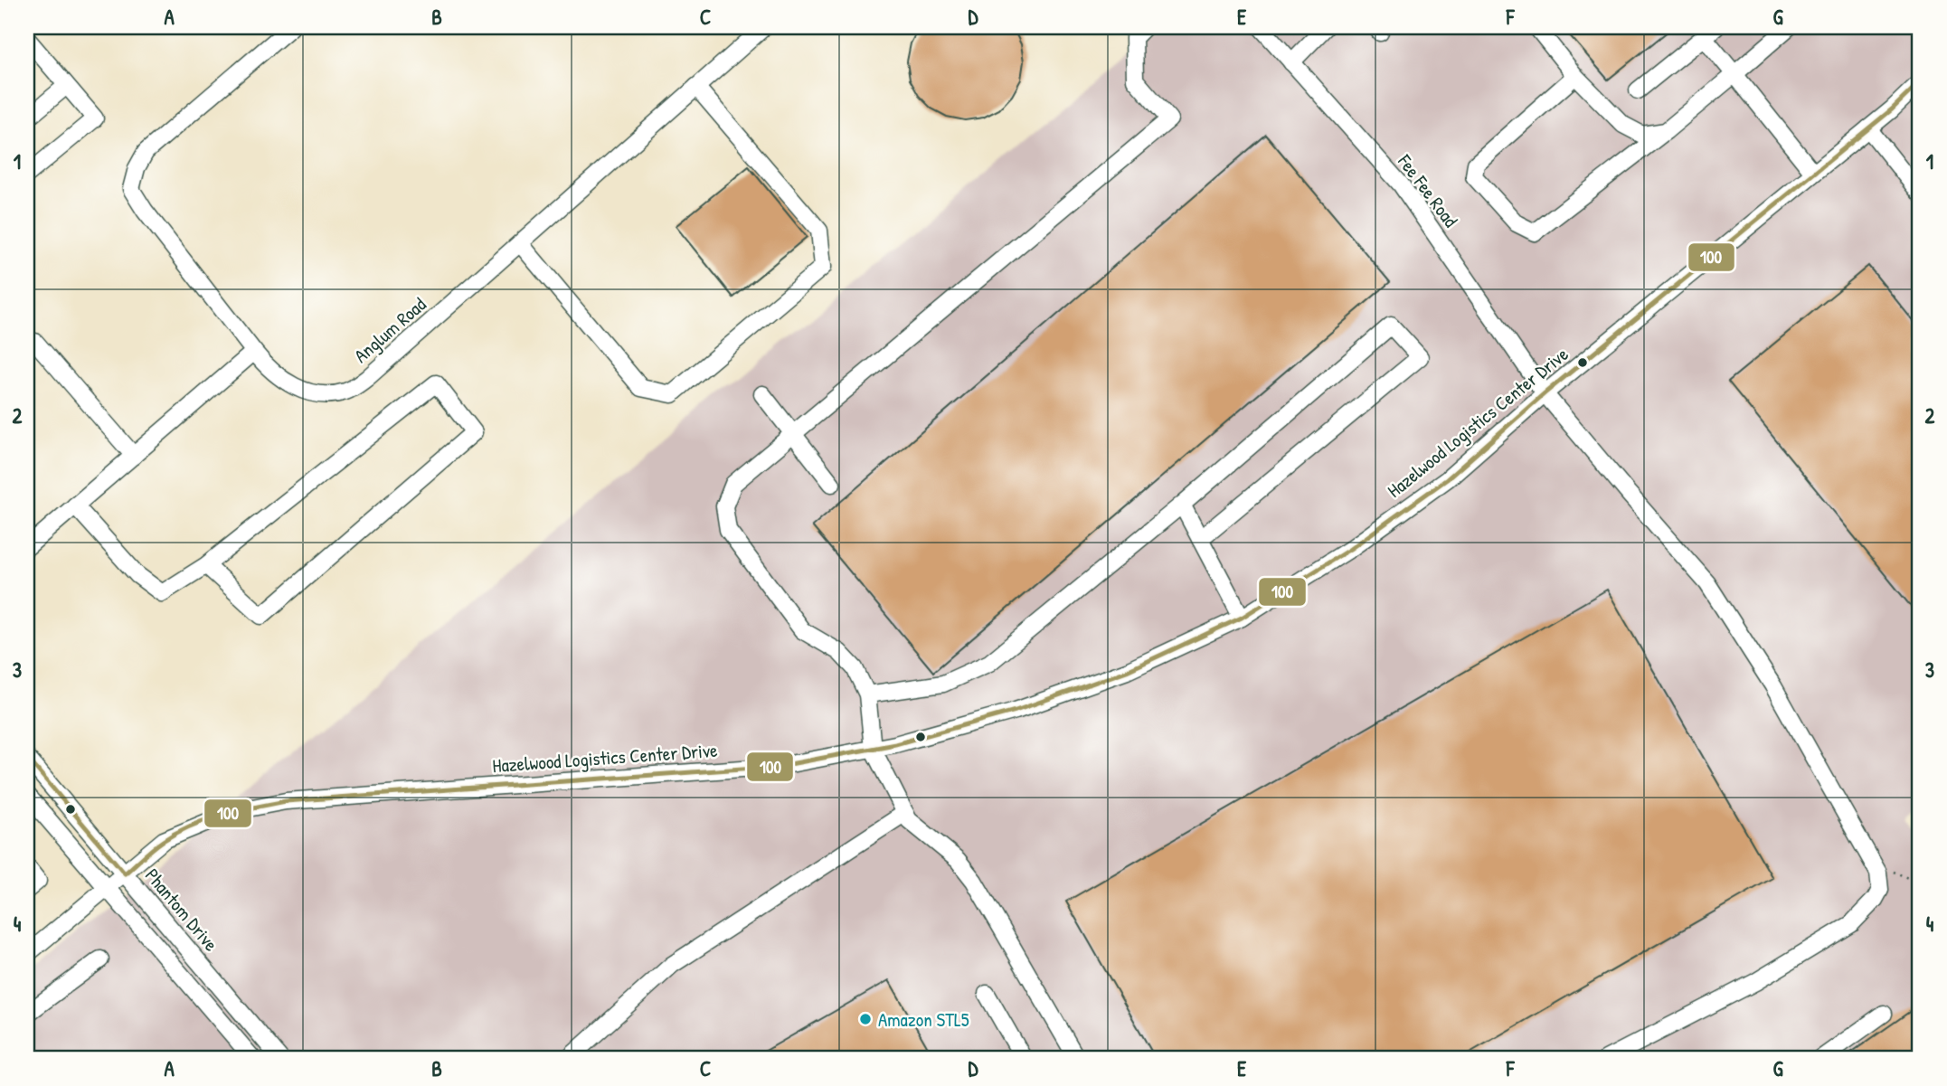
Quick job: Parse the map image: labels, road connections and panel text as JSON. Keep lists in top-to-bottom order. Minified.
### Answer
{"streets":{"street":["Fee Fee Road","Anglum Road","Hazelwood Logistics Center Drive","Phantom Drive"]},"crossings":[["Fee Fee Road","Hazelwood Logistics Center Drive"],["Hazelwood Logistics Center Drive","Phantom Drive"]],"places":["Amazon STL5"],"lines":["transit line 100"],"grid":{"columns":["A","B","C","D","E","F","G"],"rows":["1","2","3","4"]}}
